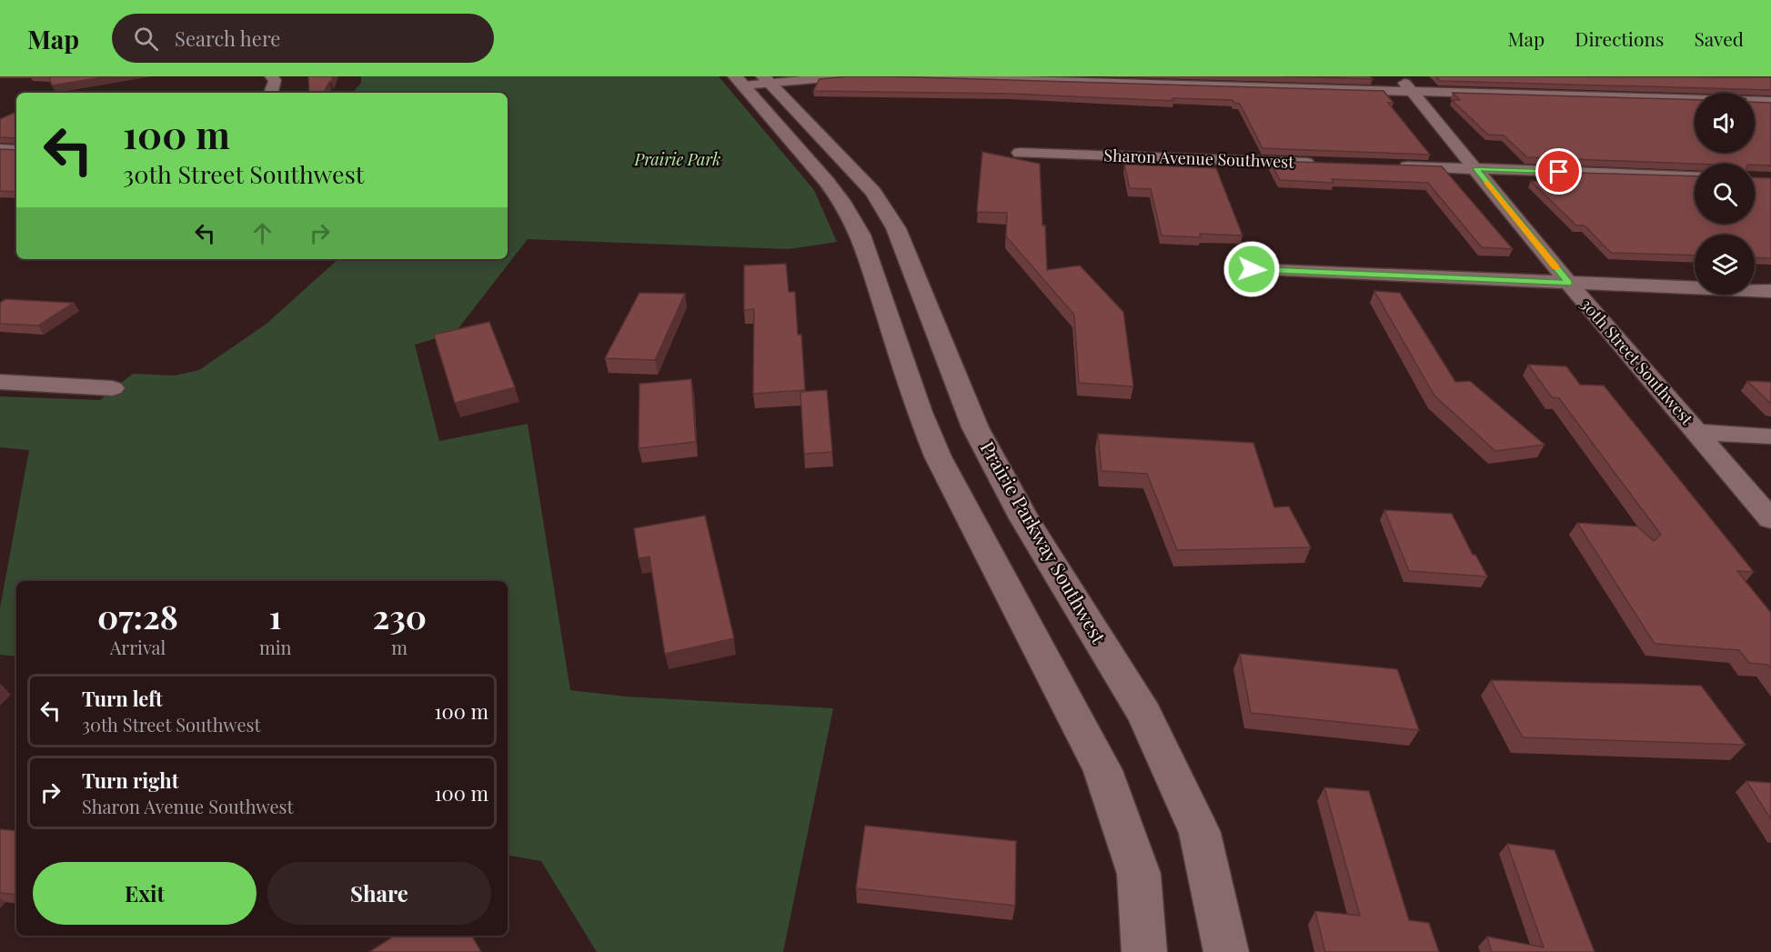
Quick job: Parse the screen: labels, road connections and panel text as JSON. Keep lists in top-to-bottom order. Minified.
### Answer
{"streets":{"street":["Sharon Avenue Southwest","30th Street Southwest","Prairie Parkway Southwest"]},"parks":["Prairie Park"],"page":{"header":"Map","search":"Search here","nav":["Map","Directions","Saved"],"turn":["100 m","30th Street Southwest"],"eta":["07:28","Arrival","1","min","230","m"],"list":[{"name":"Turn left","note":"30th Street Southwest","value":"100 m"},{"name":"Turn right","note":"Sharon Avenue Southwest","value":"100 m"}],"buttons":["Exit","Share"]}}
